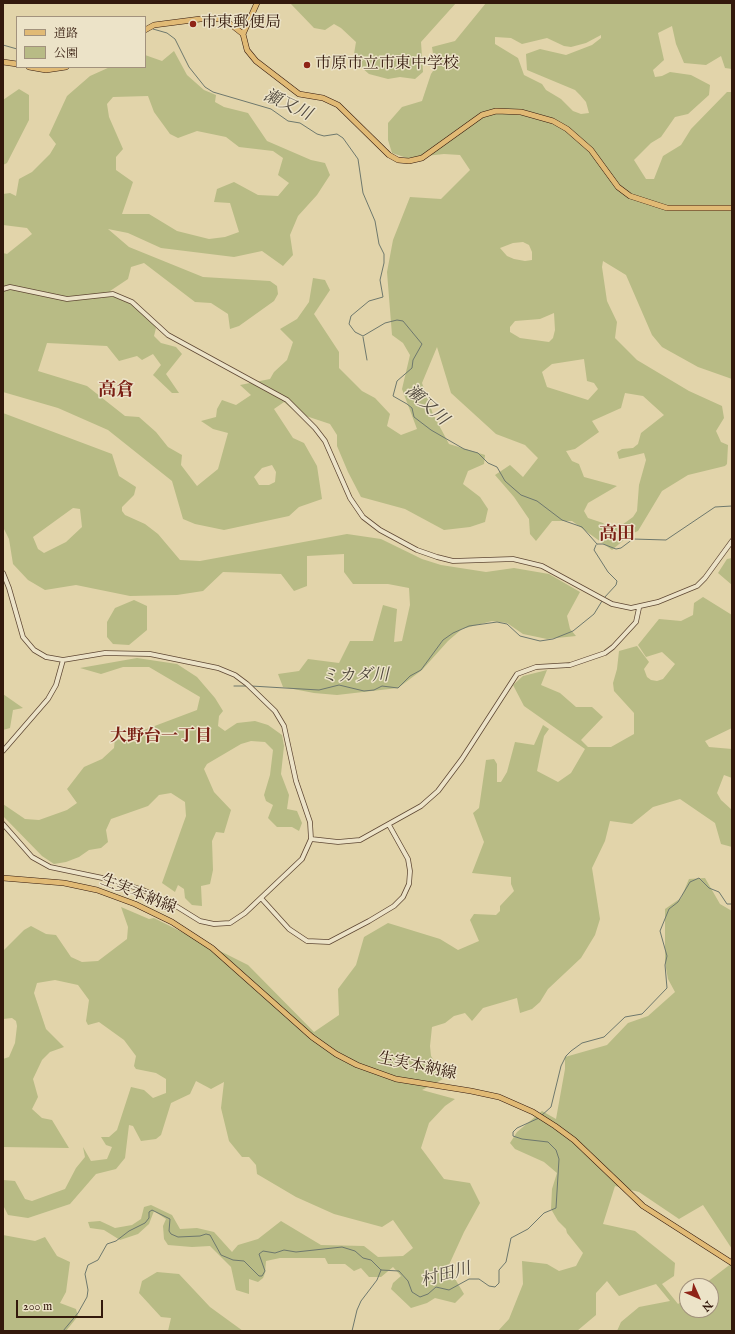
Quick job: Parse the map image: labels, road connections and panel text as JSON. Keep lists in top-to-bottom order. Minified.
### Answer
{"streets":{"main road":["生実本納線"]},"districts":["高倉","高田","大野台一丁目"],"water":["瀬又川","ミカダ川","村田川"],"places":["市東郵便局","市原市立市東中学校"],"legend":["道路","公園"],"scale_bar":"200 m","north":"bottom right"}
